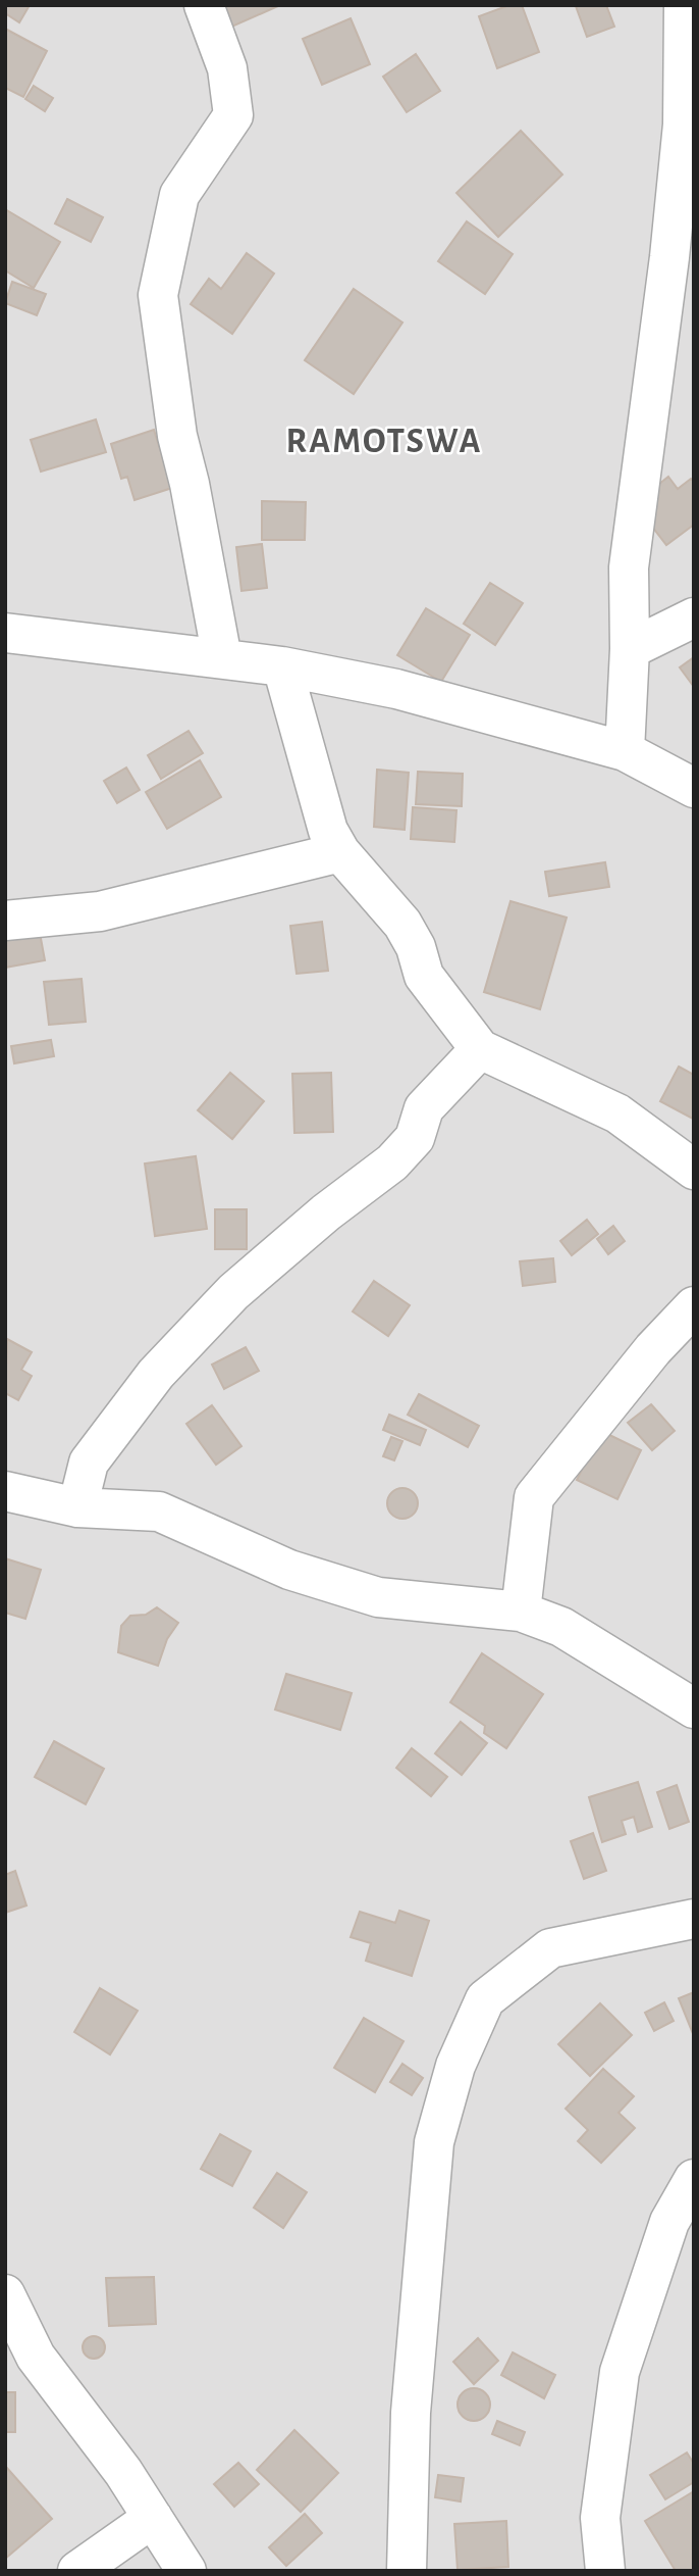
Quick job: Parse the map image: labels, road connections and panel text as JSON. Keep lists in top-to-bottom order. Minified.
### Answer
{"districts":["RAMOTSWA"]}
